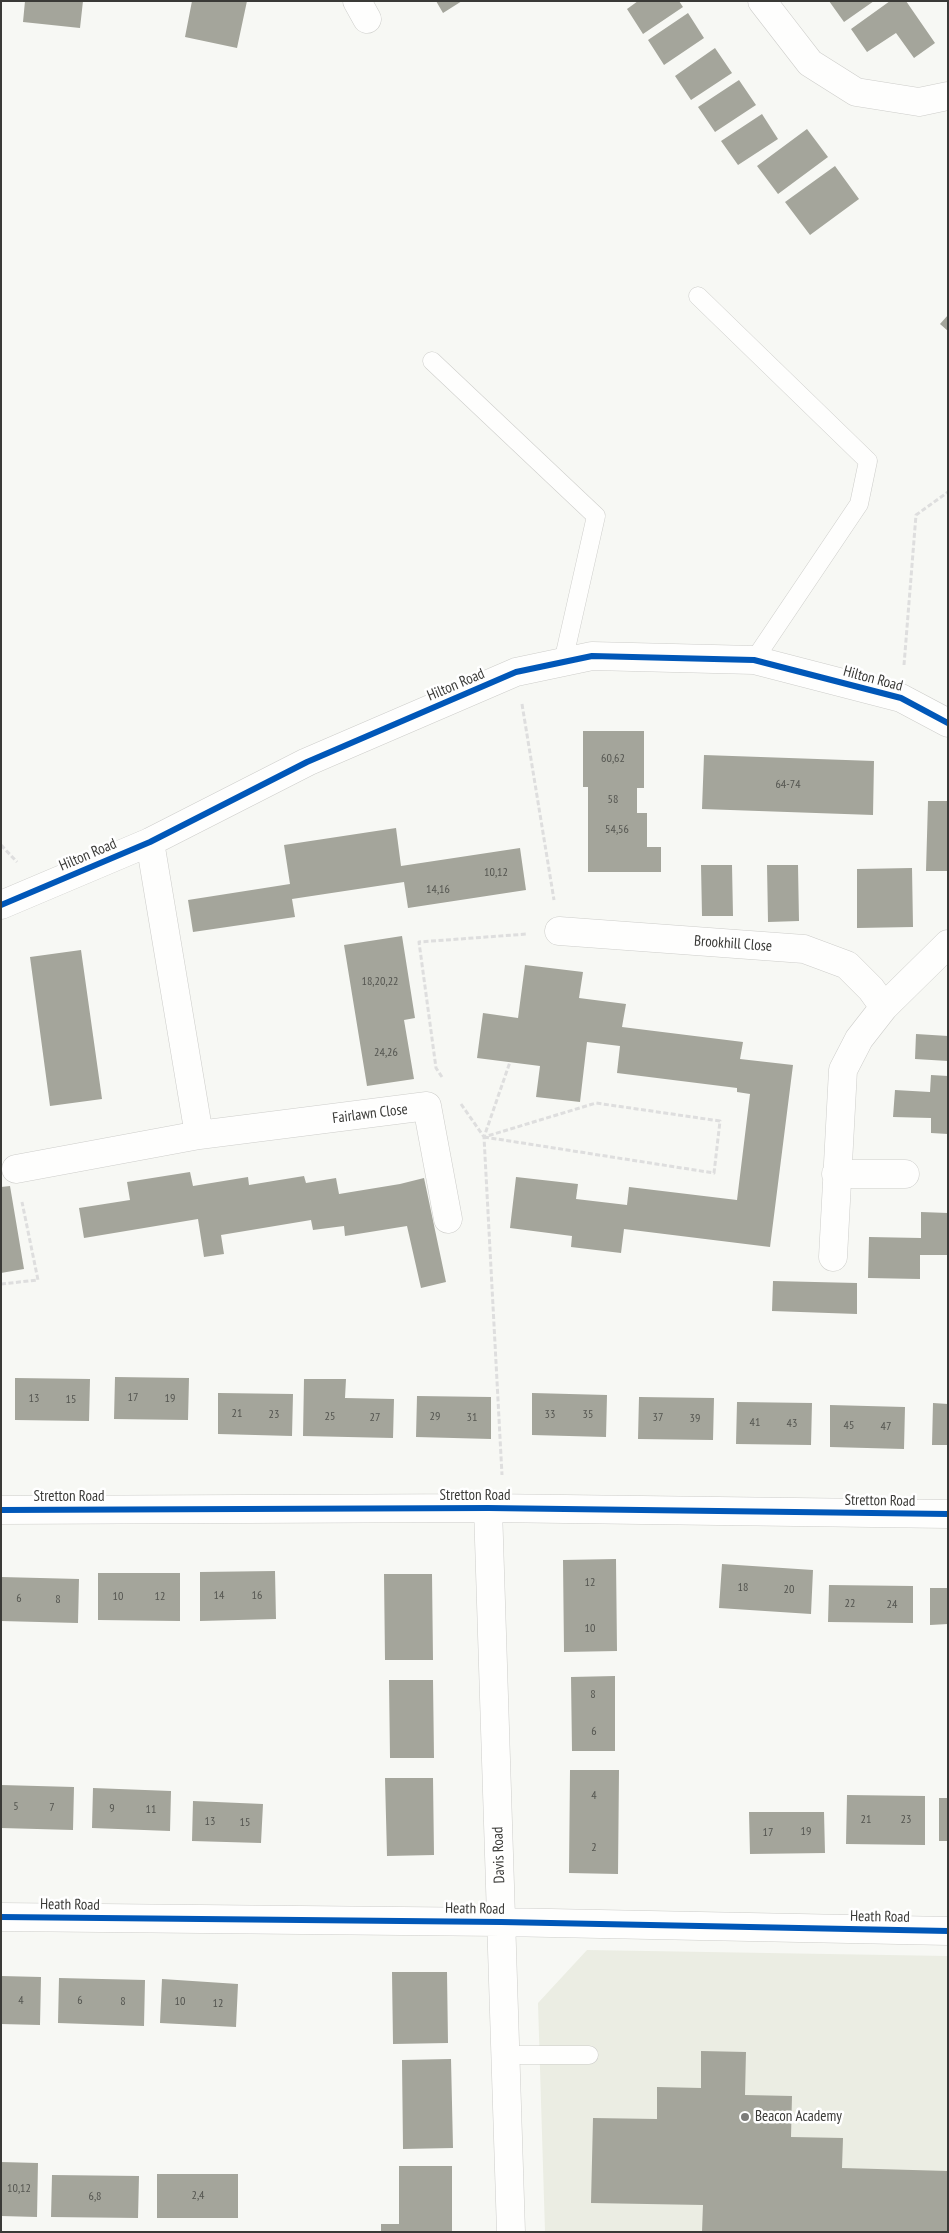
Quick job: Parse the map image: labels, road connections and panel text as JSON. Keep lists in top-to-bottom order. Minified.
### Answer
{"streets":{"street":["Hilton Road","Brookhill Close","Fairlawn Close","Stretton Road","Davis Road","Heath Road"]},"crossings":[["Stretton Road","Davis Road"],["Davis Road","Heath Road"]],"places":["Beacon Academy"],"house_numbers":["60,62","64-74","58","54,56","10,12","14,16","18,20,22","24,26","17","13","19","15","21","23","33","35","25","29","27","31","37","39","41","43","45","47","12","18","20","14","16","10","12","6","8","22","24","10","8","6","4","5","7","9","11","21","23","13","15","19","17","2","4","6","8","10","12","10,12","2,4","6,8"]}
